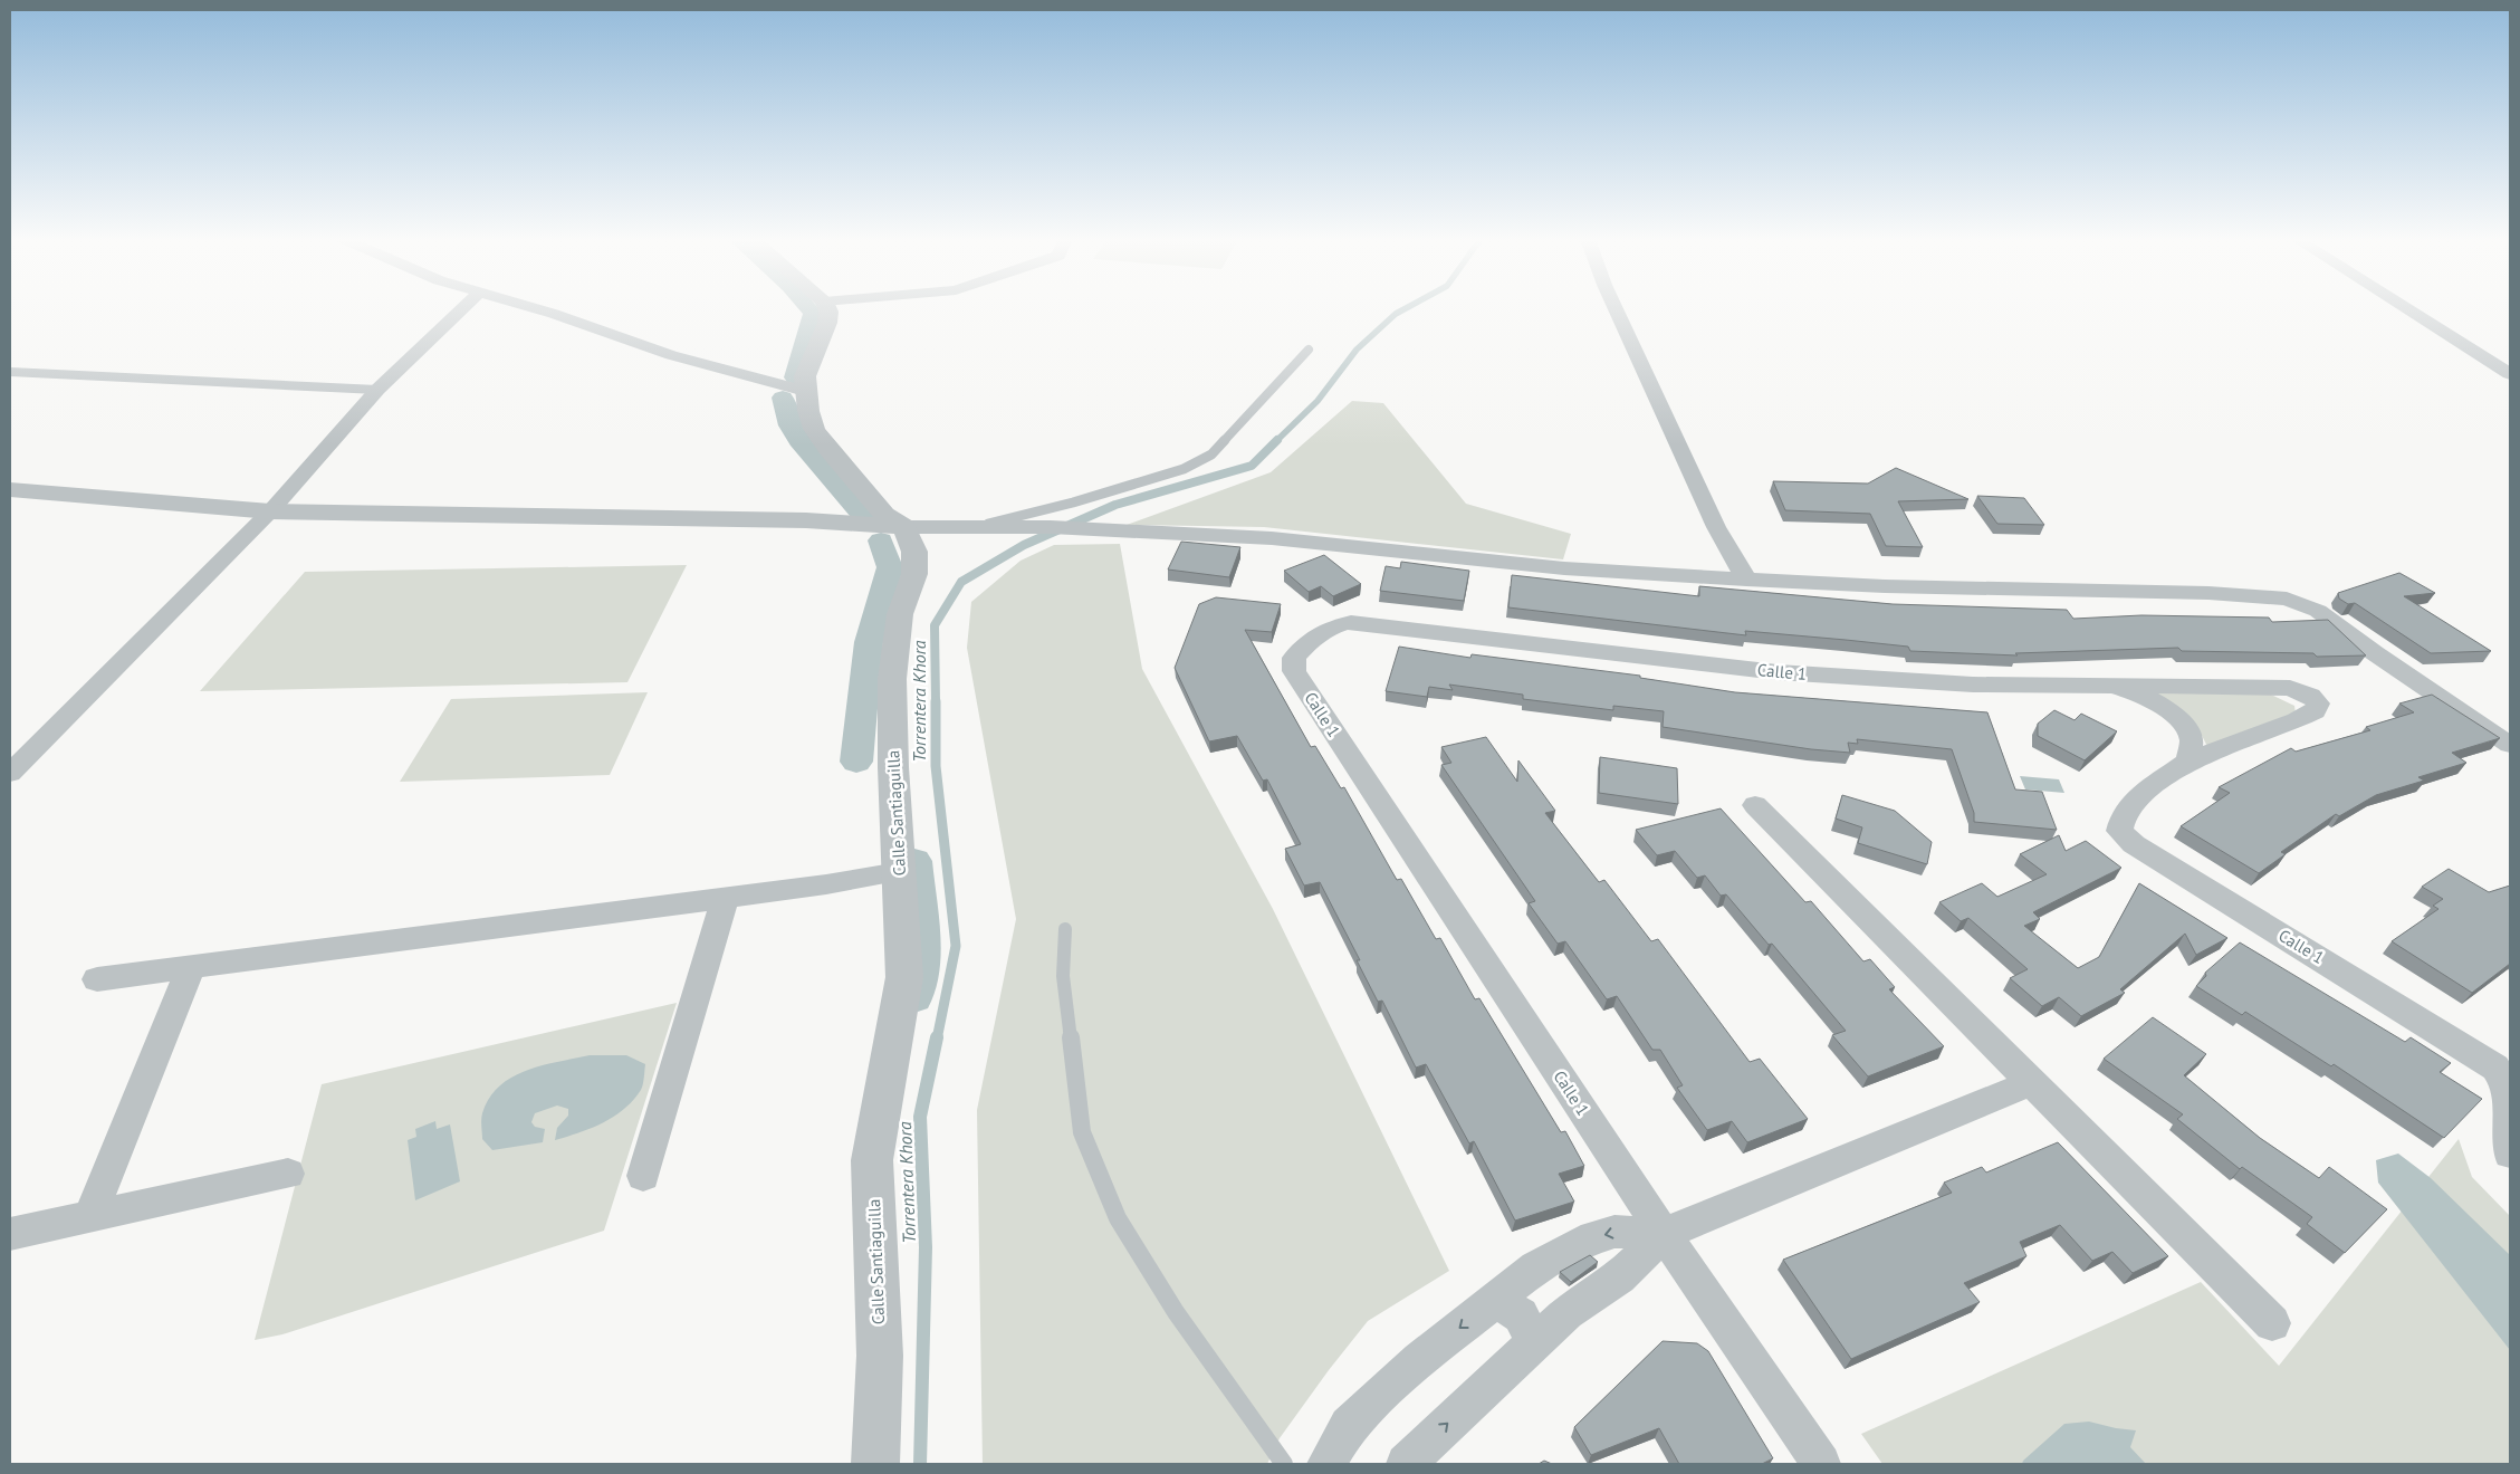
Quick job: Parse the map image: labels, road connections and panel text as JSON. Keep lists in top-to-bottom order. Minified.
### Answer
{"streets":{"street":["Calle 1","Calle Santiaguilla"]},"water":["Torrentera Khora"]}
